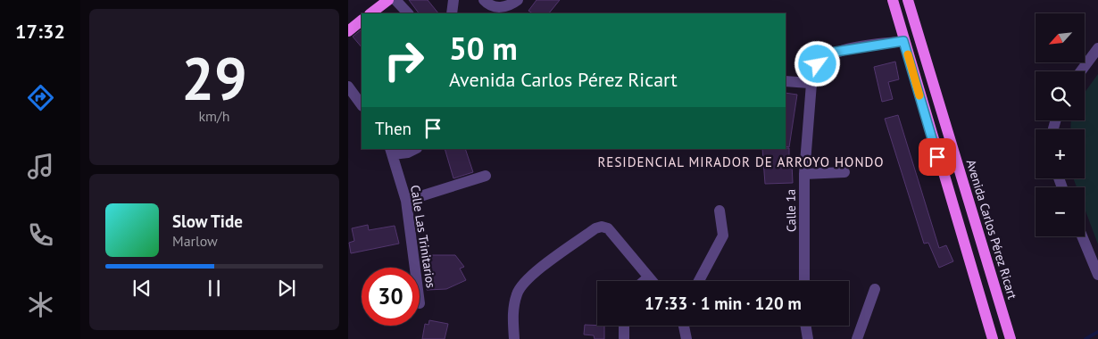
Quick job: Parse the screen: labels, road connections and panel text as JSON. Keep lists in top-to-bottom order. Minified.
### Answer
{"streets":{"main road":["Avenida Carlos Pérez Ricart"],"street":["Calle 1a","Calle Las Trinitarios"]},"districts":["RESIDENCIAL MIRADOR DE ARROYO HONDO"],"north":"bottom left","page":{"tabs":"17:32","tile":["29","km/h"],"map_buttons":["+","−"],"turn":["50 m","Avenida Carlos Pérez Ricart"],"then":"Then","song":["Slow Tide","Marlow"],"limit":"30","trip":"17:33 · 1 min · 120 m"}}
